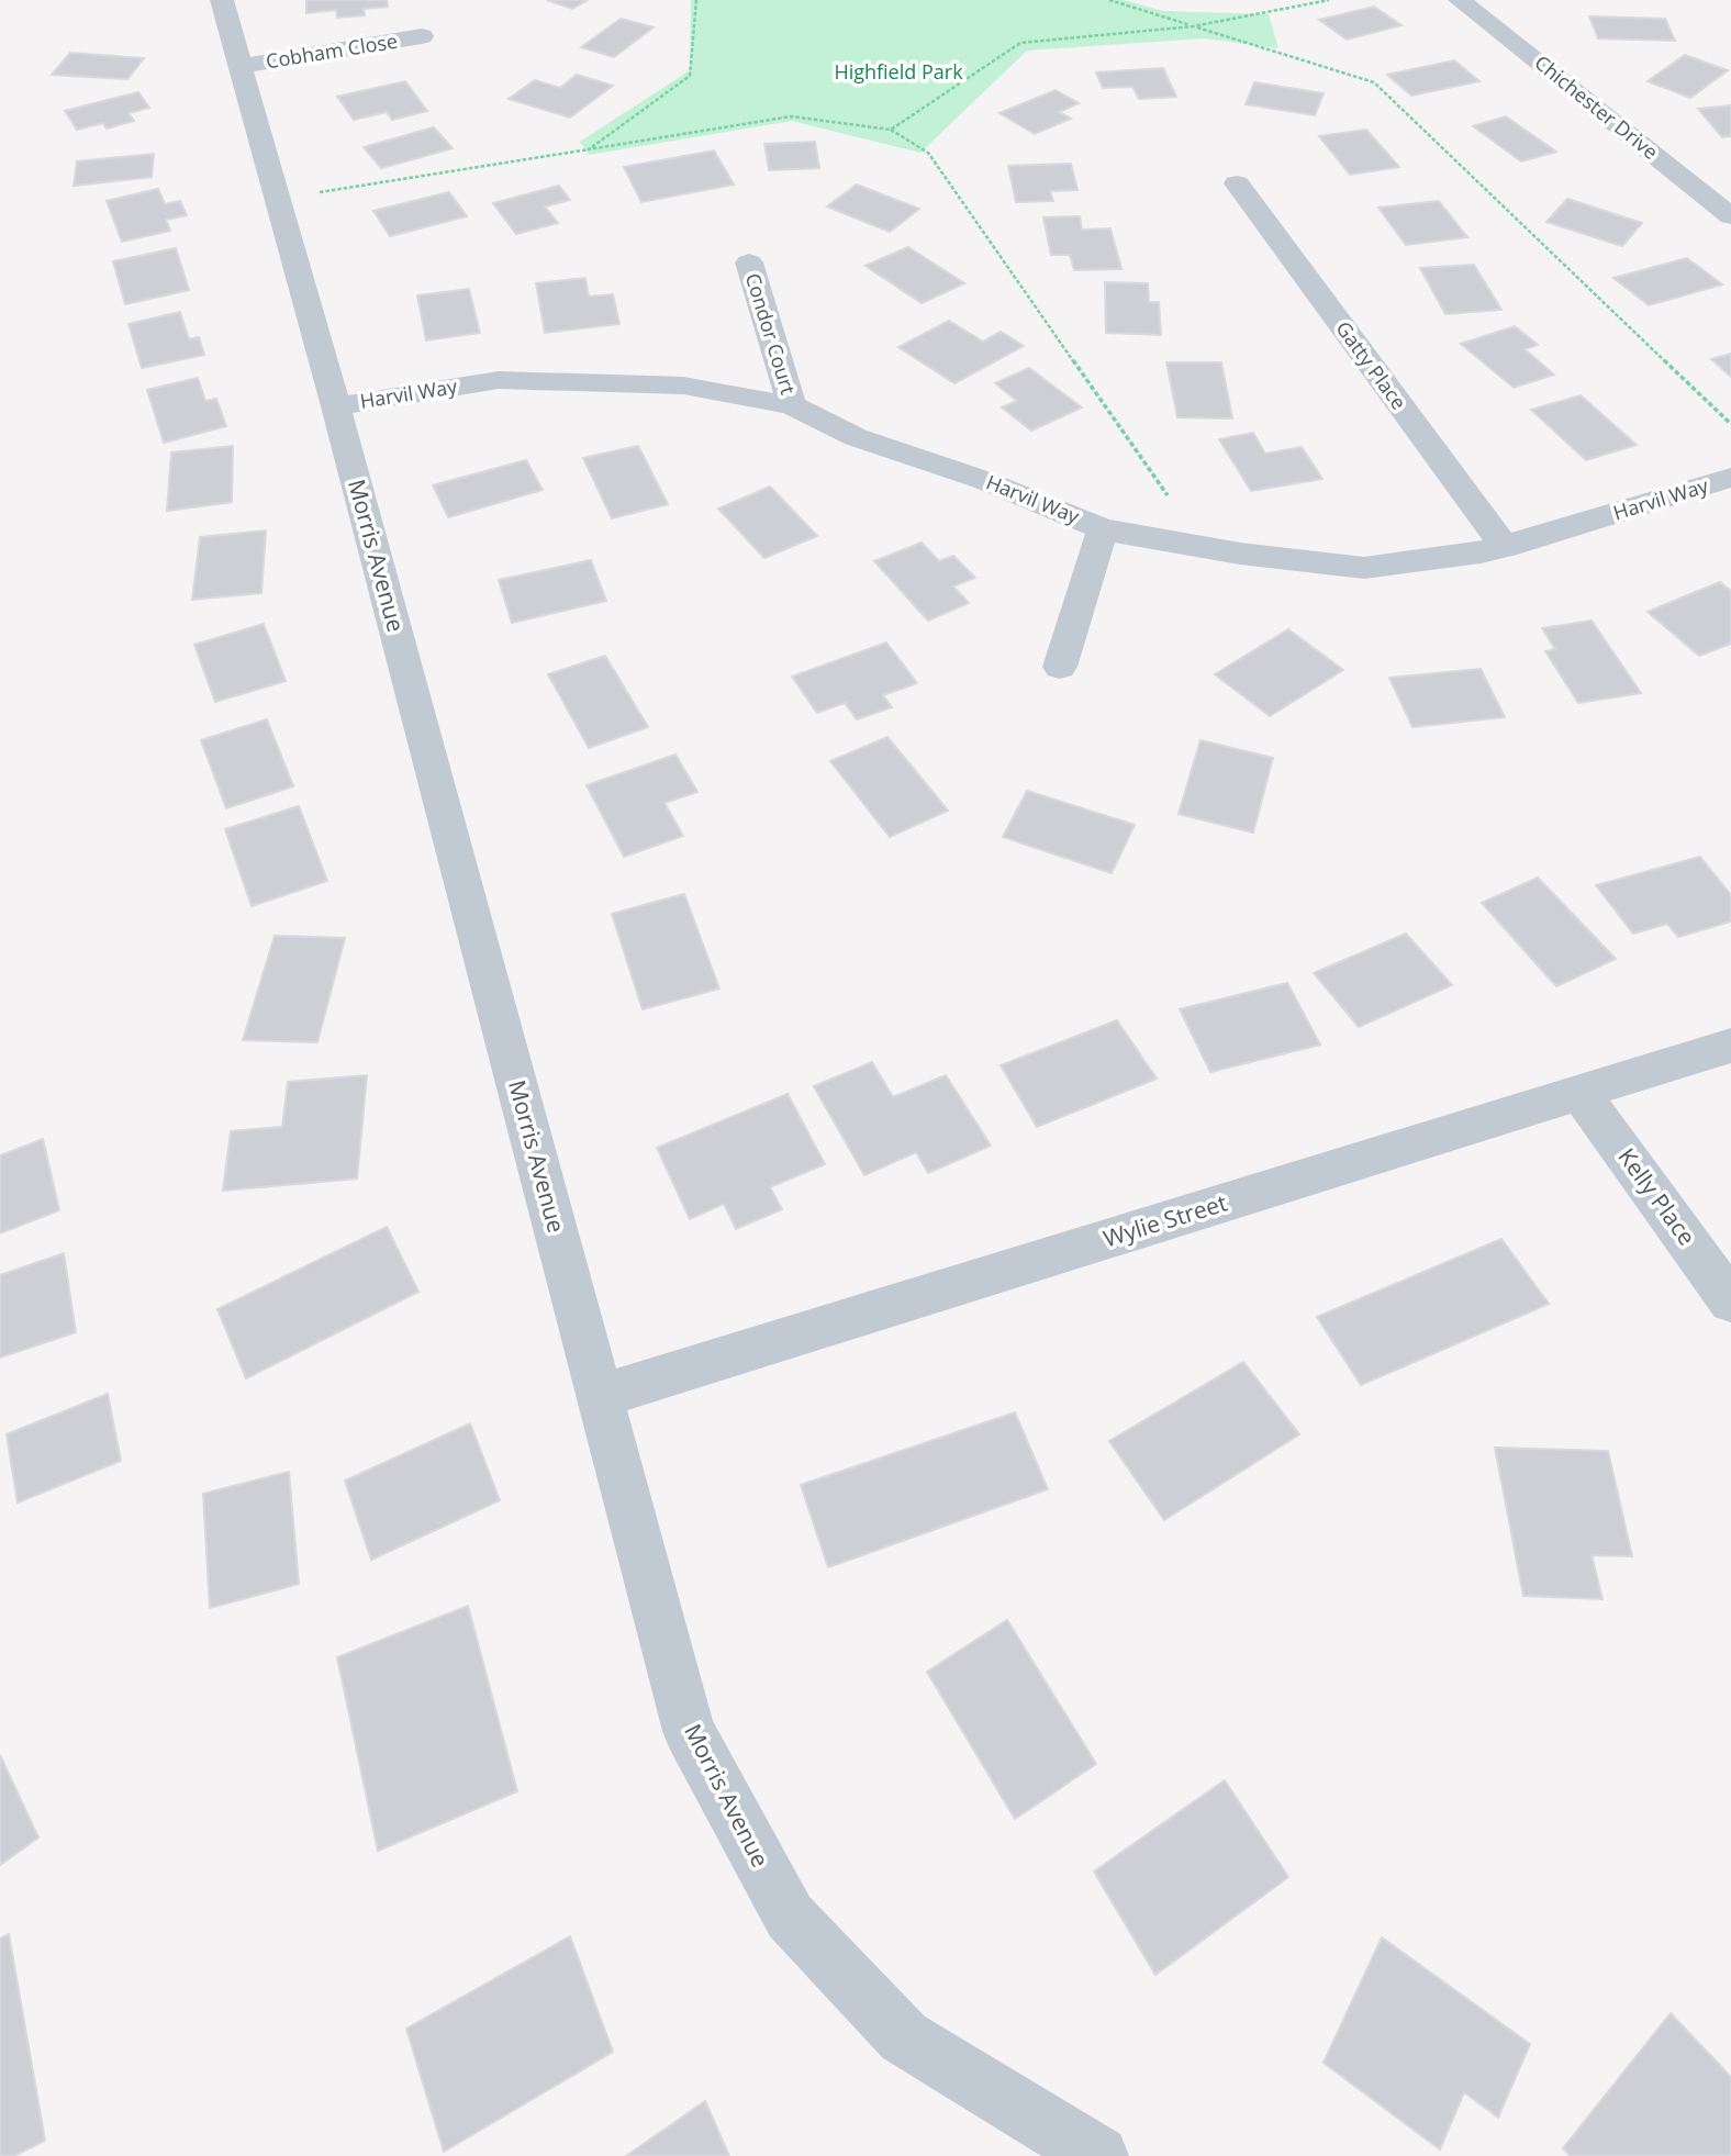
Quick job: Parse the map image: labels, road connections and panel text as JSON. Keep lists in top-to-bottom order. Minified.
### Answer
{"streets":{"street":["Cobham Close","Chichester Drive","Condor Court","Gatty Place","Harvil Way","Morris Avenue","Kelly Place","Wylie Street"]},"crossings":[["Cobham Close","Morris Avenue"],["Condor Court","Harvil Way"],["Gatty Place","Harvil Way"],["Harvil Way","Morris Avenue"],["Morris Avenue","Wylie Street"],["Kelly Place","Wylie Street"]],"parks":["Highfield Park"]}
